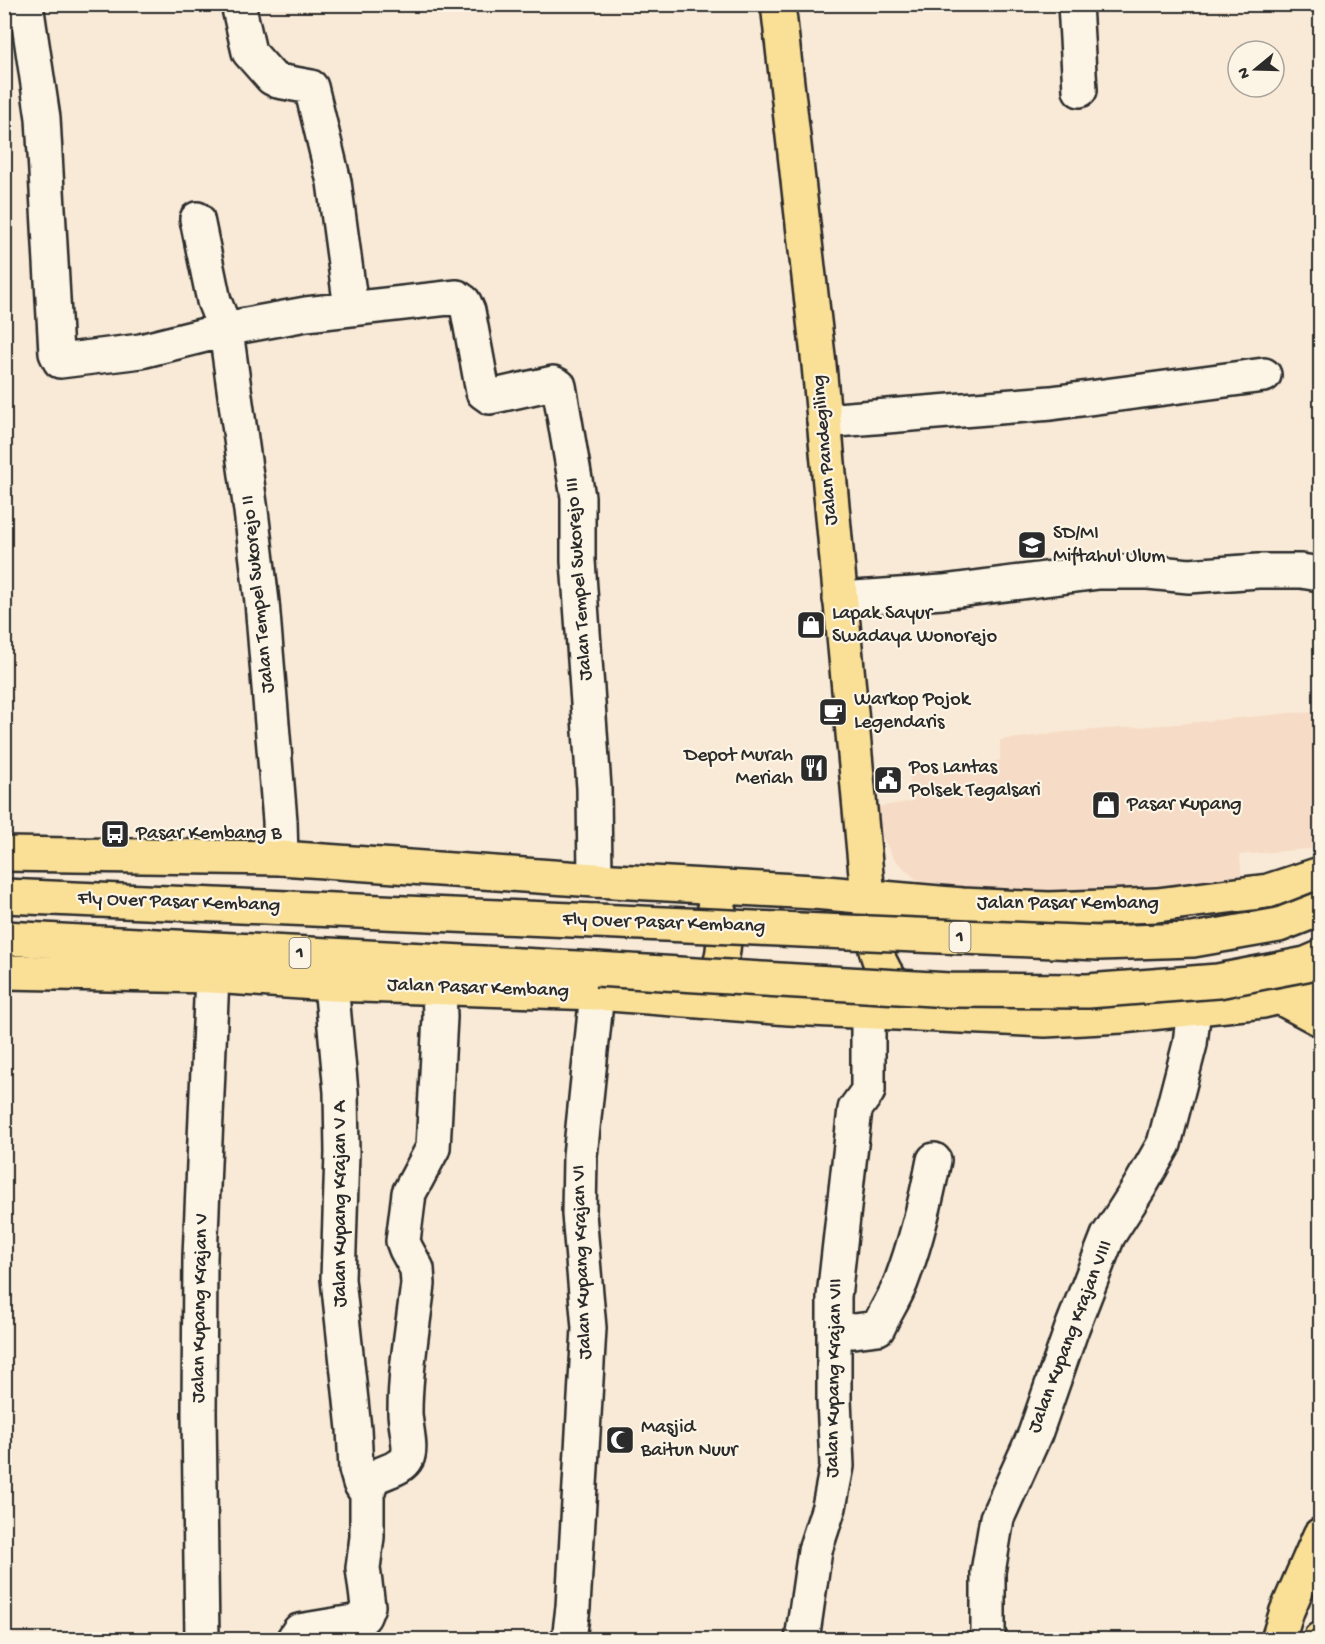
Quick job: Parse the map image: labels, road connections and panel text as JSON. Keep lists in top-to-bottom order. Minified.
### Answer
{"streets":{"main road":["Jalan Pandegiling","Fly Over Pasar Kembang","Jalan Pasar Kembang","1"],"street":["Jalan Tempel Sukorejo III","Jalan Tempel Sukorejo II","Jalan Kupang Krajan V A","Jalan Kupang Krajan VI","Jalan Kupang Krajan V","Jalan Kupang Krajan VIII","Jalan Kupang Krajan VII"]},"crossings":[["Jalan Pandegiling","Jalan Pasar Kembang"],["Jalan Tempel Sukorejo III","Jalan Pasar Kembang"],["Jalan Tempel Sukorejo II","Jalan Pasar Kembang"],["Fly Over Pasar Kembang","Jalan Pasar Kembang"],["Jalan Pasar Kembang","Jalan Kupang Krajan V A"],["Jalan Pasar Kembang","Jalan Kupang Krajan VI"],["Jalan Pasar Kembang","Jalan Kupang Krajan V"],["Jalan Pasar Kembang","Jalan Kupang Krajan VIII"],["Jalan Pasar Kembang","Jalan Kupang Krajan VII"]],"places":{"school or university":["SD/MI Miftahul Ulum"],"shop":["Lapak Sayur Swadaya Wonorejo","Pasar Kupang"],"cafe":["Warkop Pojok Legendaris"],"restaurant":["Depot Murah Meriah"],"public building":["Pos Lantas Polsek Tegalsari"],"bus stop":["Pasar Kembang B"],"mosque":["Masjid Baitun Nuur"]},"north":"left"}
